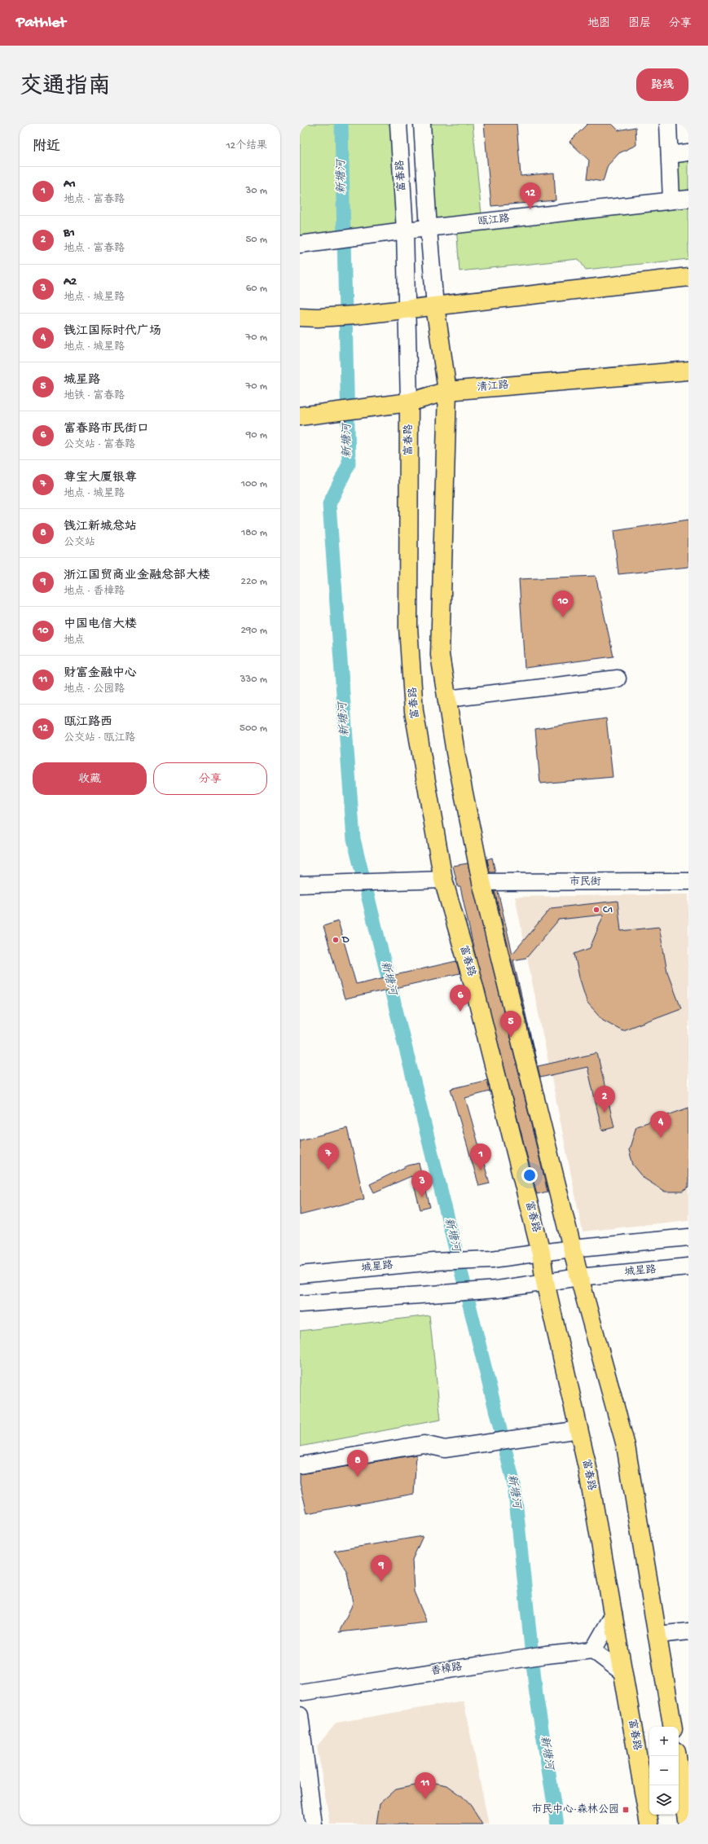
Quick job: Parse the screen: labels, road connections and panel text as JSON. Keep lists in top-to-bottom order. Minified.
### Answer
{"streets":{"main road":["富春路","清江路"],"street":["瓯江路","市民街","城星路","香樟路"]},"crossings":[["富春路","瓯江路"],["富春路","清江路"],["富春路","城星路"]],"water":["新塘河"],"places":{"other":["C1","D"],"transit":["市民中心·森林公园"]},"page":{"header":"Pathlet","nav":["地图","图层","分享"],"title":"交通指南","buttons":["路线",["收藏","分享"]],"heading":["附近","12个结果"],"list":[{"mark":"1","name":"A1","note":"地点 · 富春路","value":"30 m"},{"mark":"2","name":"B1","note":"地点 · 富春路","value":"50 m"},{"mark":"3","name":"A2","note":"地点 · 城星路","value":"60 m"},{"mark":"4","name":"钱江国际时代广场","note":"地点 · 城星路","value":"70 m"},{"mark":"5","name":"城星路","note":"地铁 · 富春路","value":"70 m"},{"mark":"6","name":"富春路市民街口","note":"公交站 · 富春路","value":"90 m"},{"mark":"7","name":"尊宝大厦银尊","note":"地点 · 城星路","value":"100 m"},{"mark":"8","name":"钱江新城总站","note":"公交站","value":"180 m"},{"mark":"9","name":"浙江国贸商业金融总部大楼","note":"地点 · 香樟路","value":"220 m"},{"mark":"10","name":"中国电信大楼","note":"地点","value":"290 m"},{"mark":"11","name":"财富金融中心","note":"地点 · 公园路","value":"330 m"},{"mark":"12","name":"瓯江路西","note":"公交站 · 瓯江路","value":"500 m"}],"pins":["12","10","6","5","2","4","7","1","3","8","9","11"],"map_buttons":["+","−"]}}
